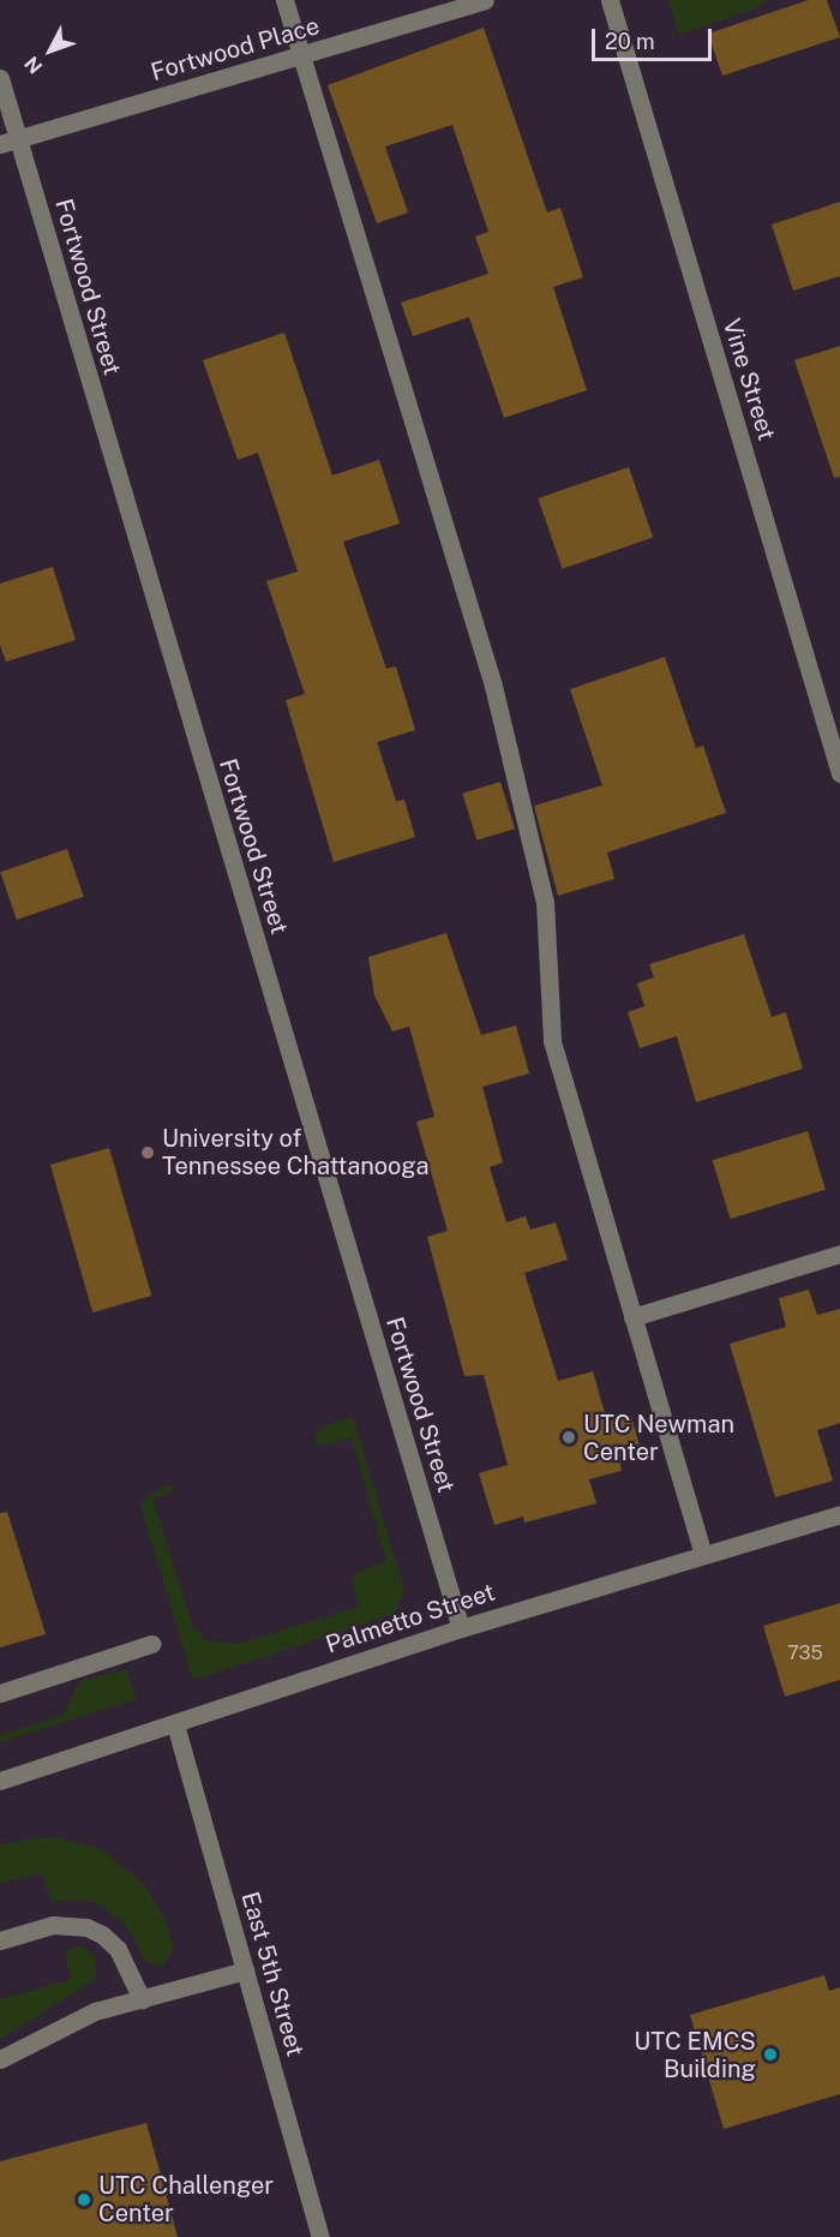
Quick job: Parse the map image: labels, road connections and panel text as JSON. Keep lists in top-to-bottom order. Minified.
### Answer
{"streets":{"street":["Fortwood Place","Fortwood Street","Vine Street","Palmetto Street","East 5th Street"]},"crossings":[["Fortwood Place","Fortwood Street"],["Fortwood Street","Palmetto Street"],["Palmetto Street","East 5th Street"]],"places":["University of Tennessee Chattanooga","UTC Newman Center","UTC EMCS Building","UTC Challenger Center"],"house_numbers":["735"],"scale_bar":"20 m","north":"bottom left"}
